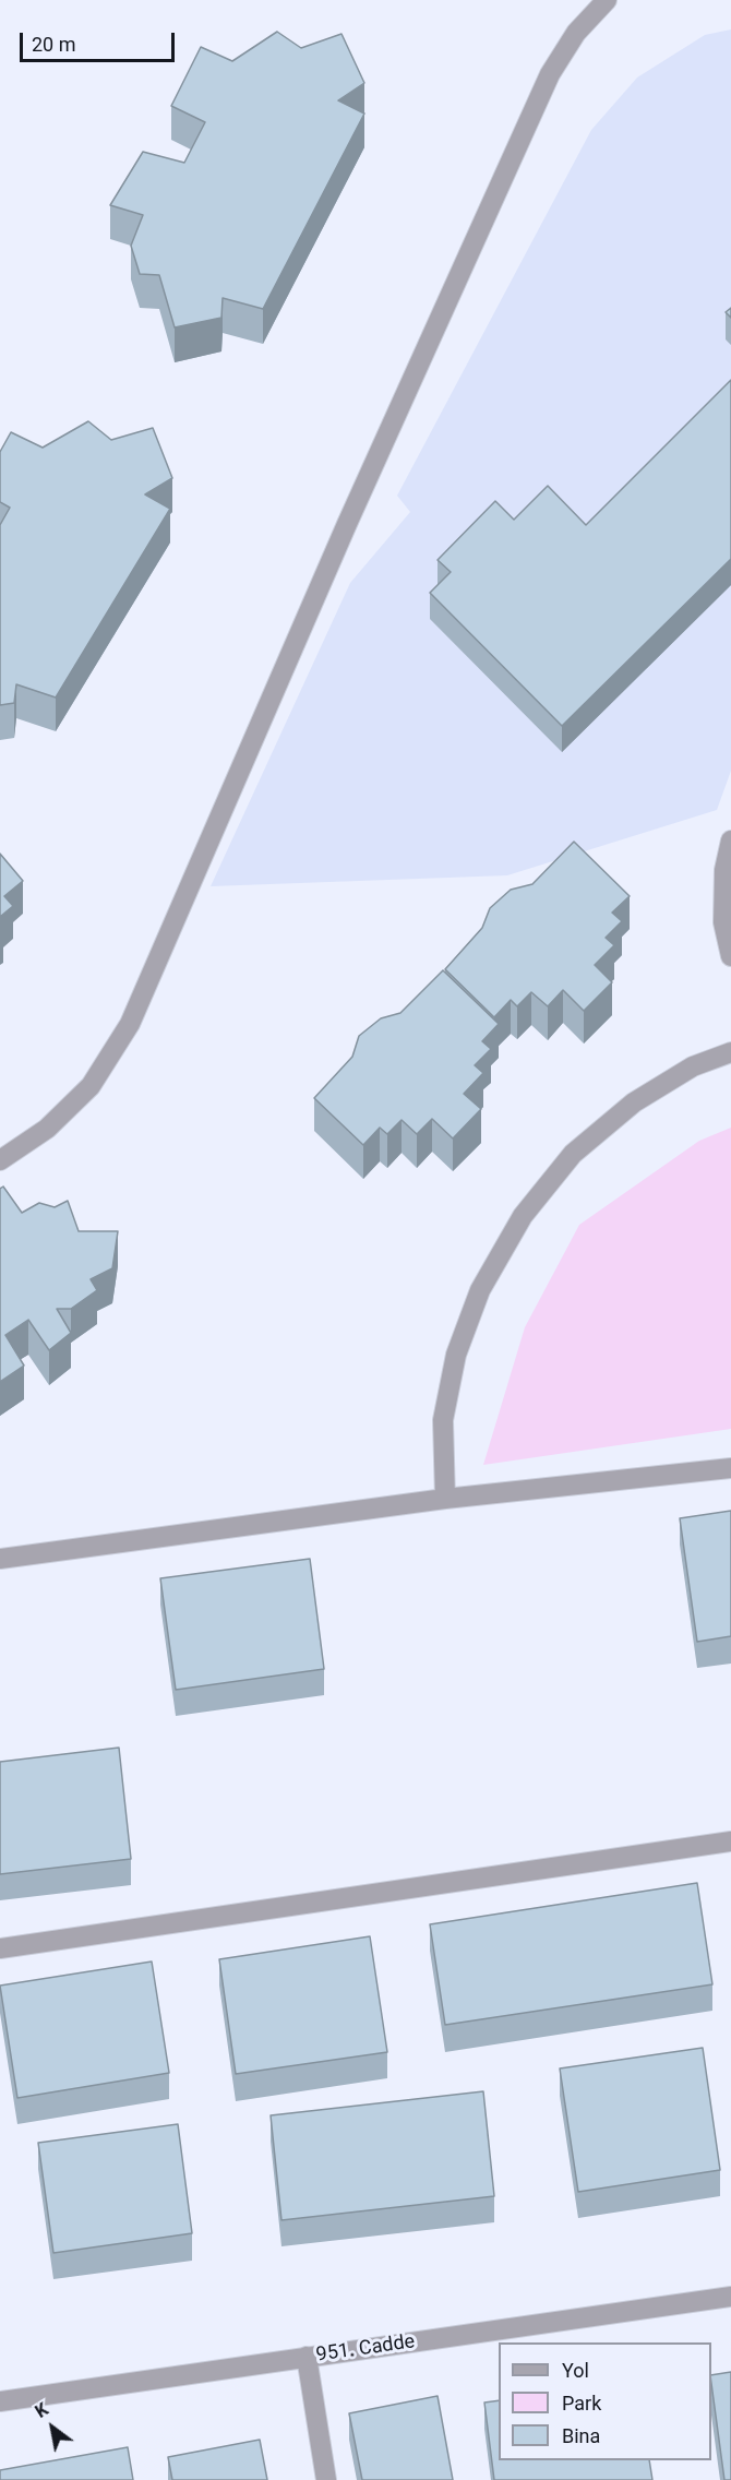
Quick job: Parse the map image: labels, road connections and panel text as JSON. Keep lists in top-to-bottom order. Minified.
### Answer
{"streets":{"street":["951. Cadde"]},"legend":["Yol","Park","Bina"],"scale_bar":"20 m","north":"top left"}
